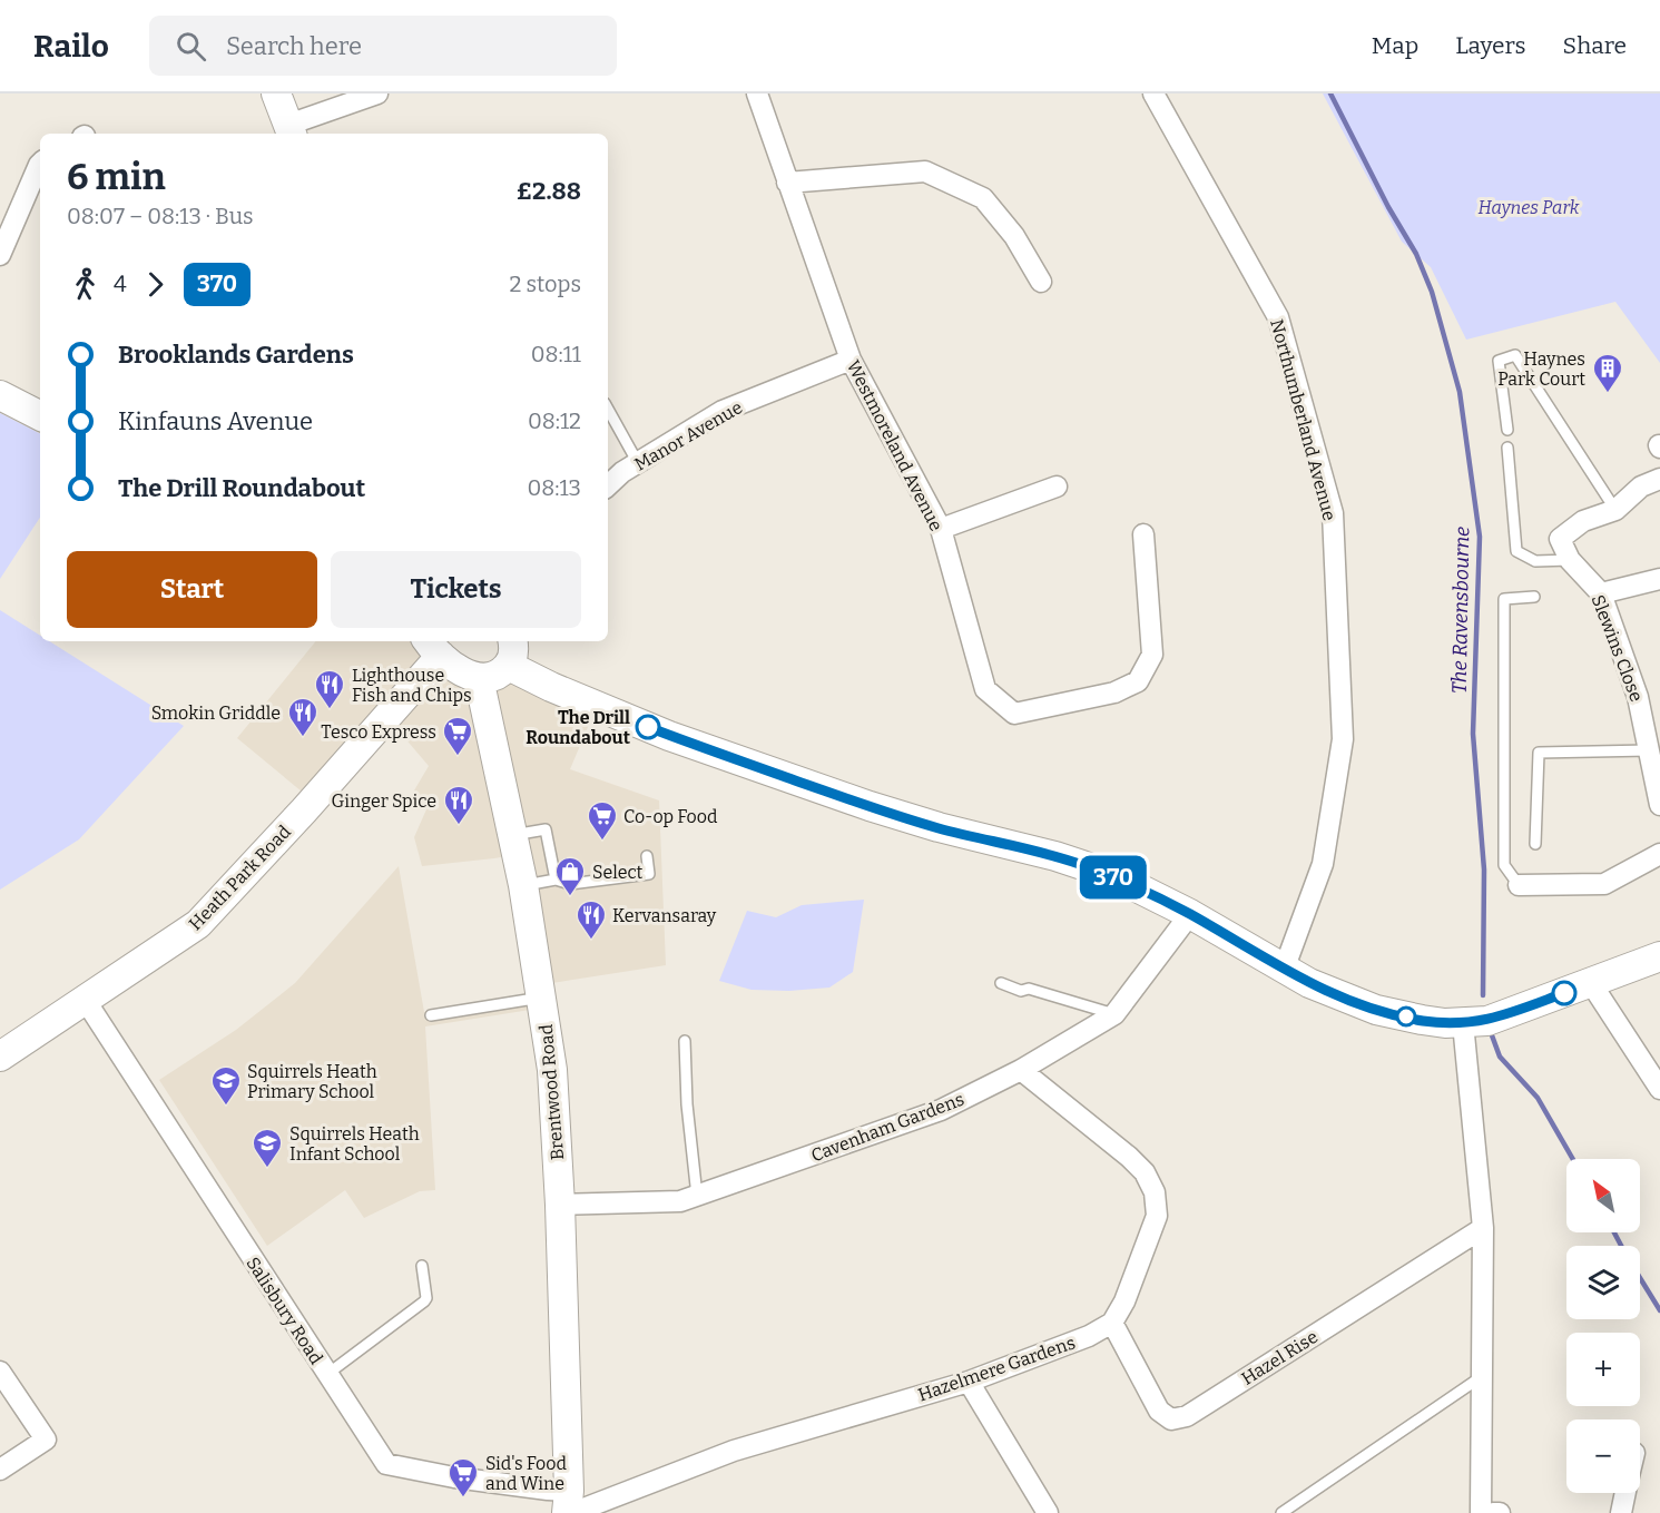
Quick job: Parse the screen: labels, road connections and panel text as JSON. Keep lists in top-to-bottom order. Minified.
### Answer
{"streets":{"street":["Northumberland Avenue","Manor Avenue","Westmoreland Avenue","Slewins Close","Heath Park Road","Brentwood Road","Cavenham Gardens","Salisbury Road","Hazel Rise","Hazelmere Gardens"]},"crossings":[["Manor Avenue","Westmoreland Avenue"],["Heath Park Road","Salisbury Road"],["Brentwood Road","Cavenham Gardens"],["Brentwood Road","Salisbury Road"],["Brentwood Road","Hazelmere Gardens"],["Salisbury Road","Hazelmere Gardens"],["Hazel Rise","Hazelmere Gardens"]],"water":["The Ravensbourne"],"parks":["Haynes Park"],"places":{"building":["Haynes Park Court"],"restaurant":["Lighthouse Fish and Chips","Smokin Griddle","Ginger Spice","Kervansaray"],"other":["The Drill Roundabout"],"supermarket":["Tesco Express","Co-op Food","Sid's Food and Wine"],"shop":["Select"],"school or university":["Squirrels Heath Primary School","Squirrels Heath Infant School"]},"lines":["bus line 370"],"north":"top left","page":{"header":"Railo","search":"Search here","nav":["Map","Layers","Share"],"on_map":"370","heading":["6 min","08:07 – 08:13 · Bus","£2.88"],"legs":["4","370","2 stops"],"list":[{"name":"Brooklands Gardens","value":"08:11"},{"name":"Kinfauns Avenue","value":"08:12"},{"name":"The Drill Roundabout","value":"08:13"}],"buttons":["Start","Tickets"],"map_buttons":["+","−"]}}
